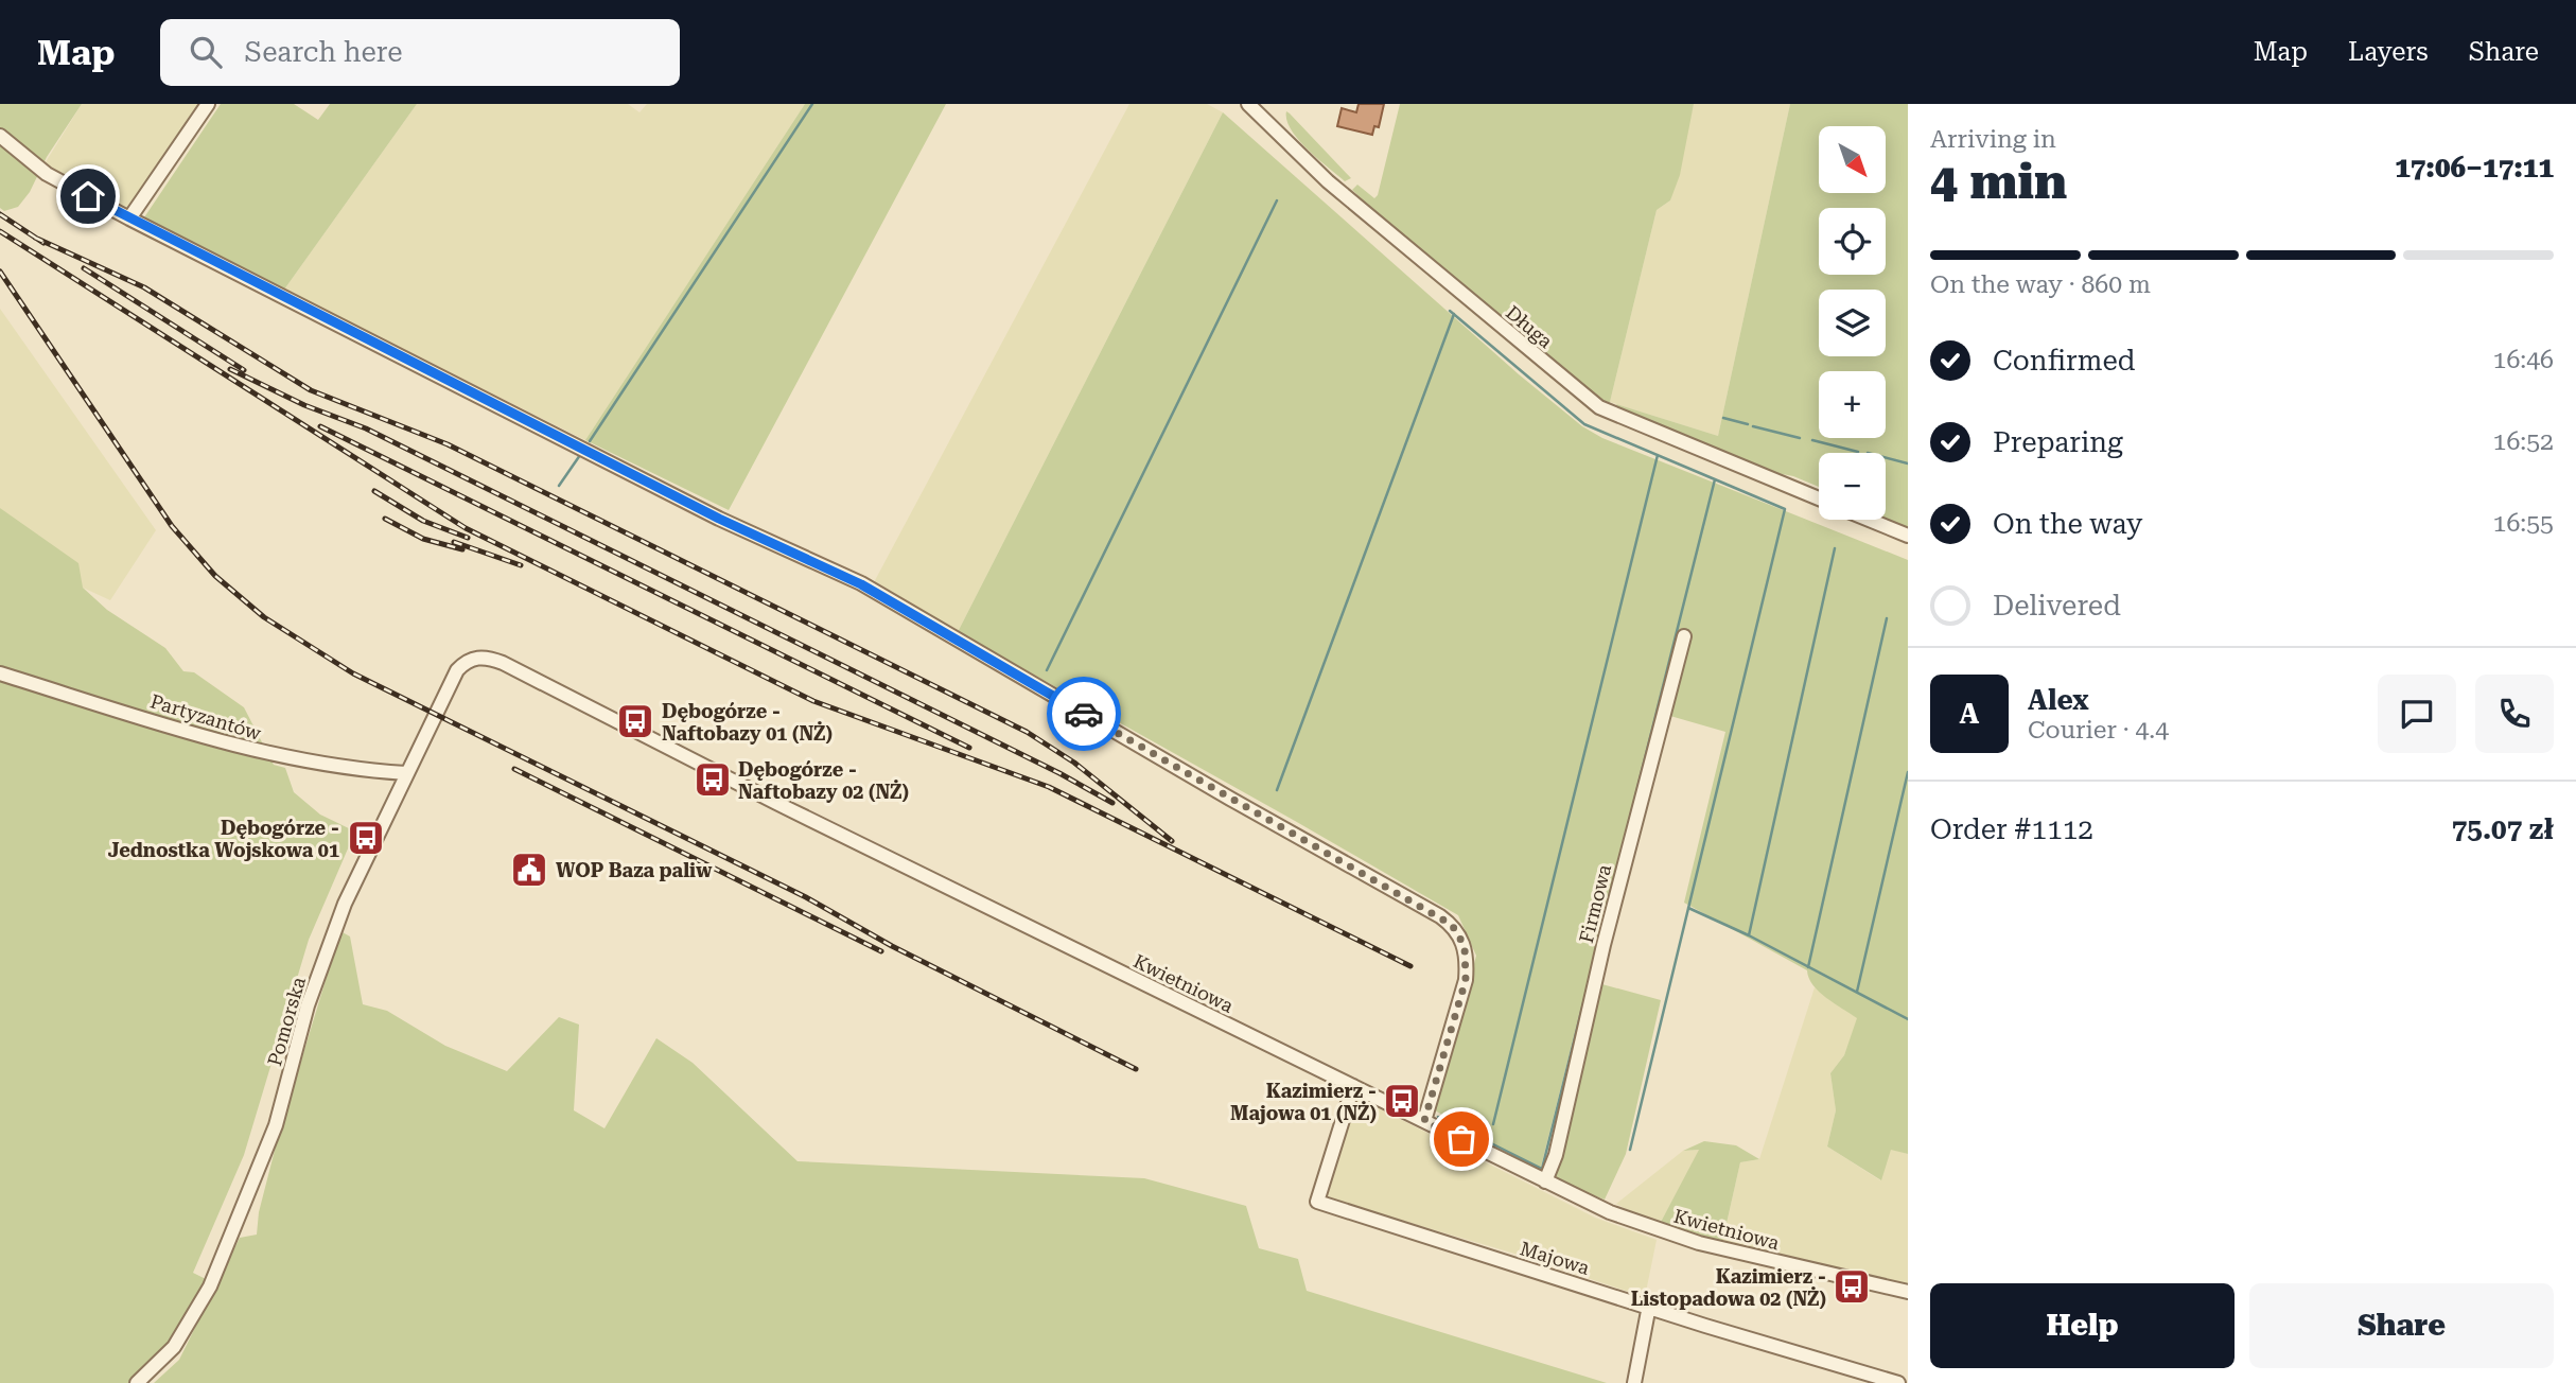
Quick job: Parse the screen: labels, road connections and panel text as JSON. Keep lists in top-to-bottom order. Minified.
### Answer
{"streets":{"street":["Długa","Partyzantów","Firmowa","Kwietniowa","Pomorska","Majowa"]},"crossings":[["Partyzantów","Pomorska"],["Firmowa","Kwietniowa"],["Kwietniowa","Pomorska"],["Kwietniowa","Majowa"]],"places":{"bus stop":["Dębogórze - Naftobazy 01 (NŻ)","Dębogórze - Naftobazy 02 (NŻ)","Dębogórze - Jednostka Wojskowa 01","Kazimierz - Majowa 01 (NŻ)","Kazimierz - Listopadowa 02 (NŻ)"],"public building":["WOP Baza paliw"]},"north":"bottom right","page":{"header":"Map","search":"Search here","nav":["Map","Layers","Share"],"heading":["4 min","Arriving in","17:06–17:11"],"panel":["Alex","Courier · 4.4","Order #1112","75.07 zł"],"map_buttons":["+","−"],"bar":"On the way · 860 m","list":[["Confirmed","16:46"],["Preparing","16:52"],["On the way","16:55"],"Delivered"],"round":"A","buttons":["Help","Share"]}}
